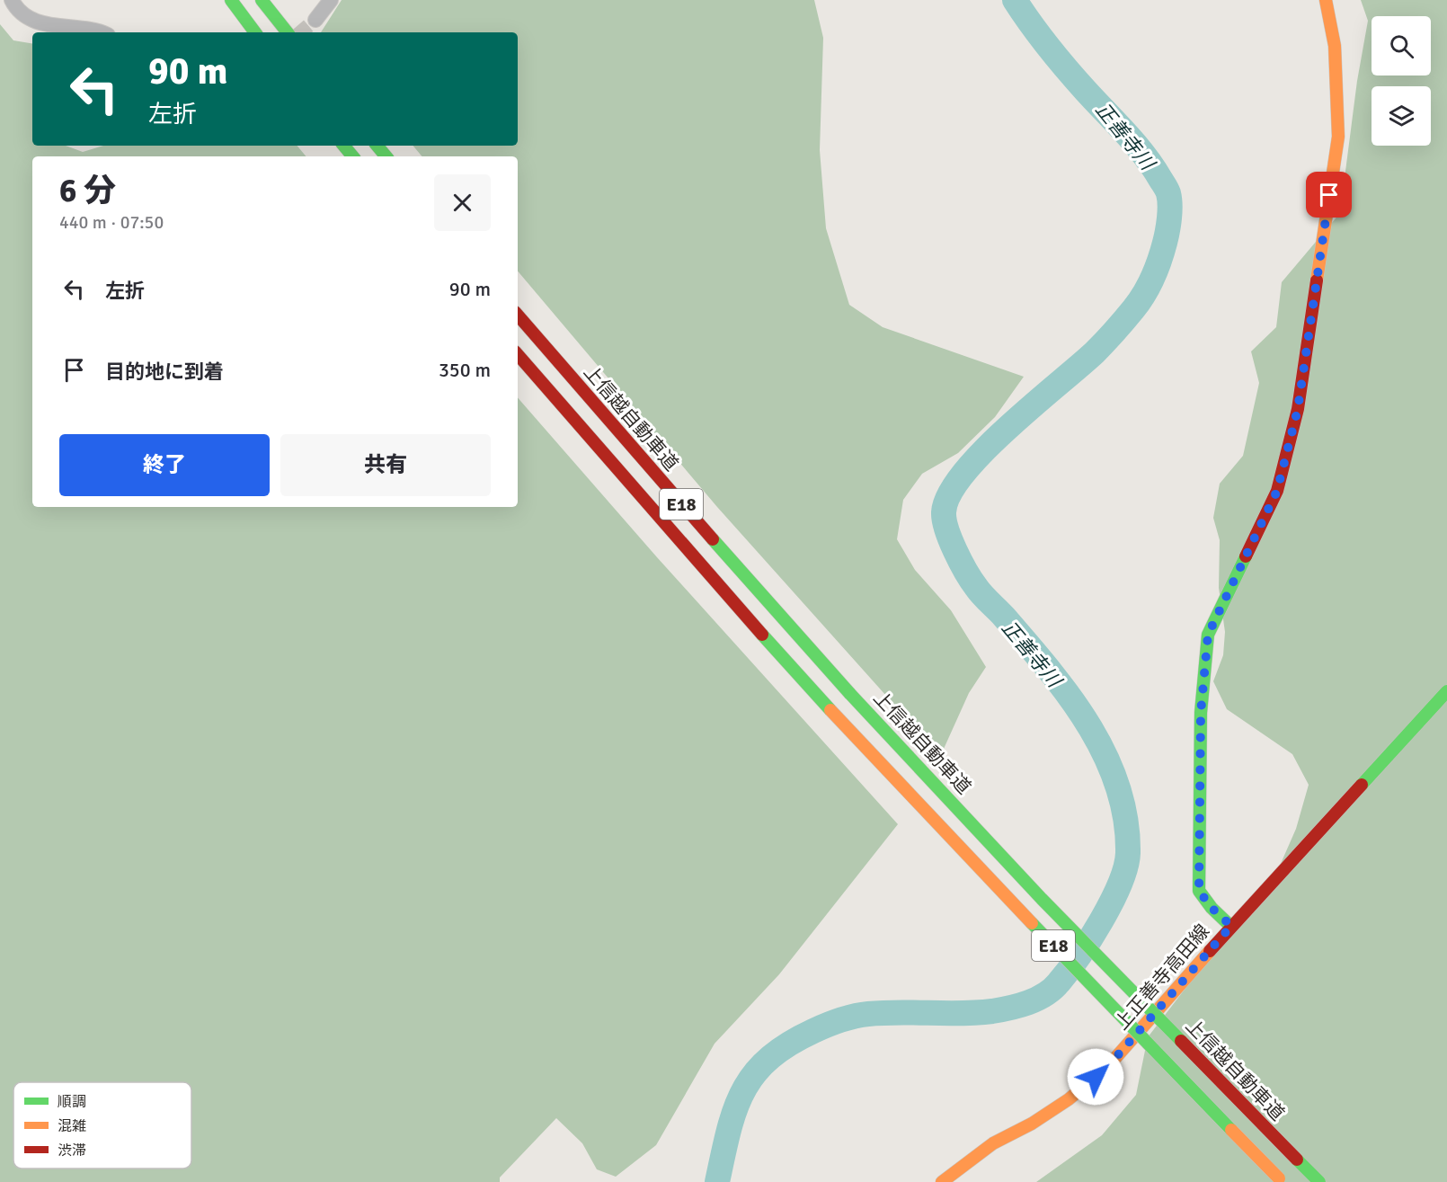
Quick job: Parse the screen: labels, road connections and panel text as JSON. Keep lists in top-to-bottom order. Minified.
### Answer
{"streets":{"main road":["上信越自動車道","E18","上正善寺高田線"]},"water":["正善寺川"],"legend":["順調","混雑","渋滞"],"page":{"turn":["90 m","左折"],"heading":["6 分","440 m · 07:50"],"list":[{"name":"左折","value":"90 m"},{"name":"目的地に到着","value":"350 m"}],"buttons":["終了","共有"]}}
